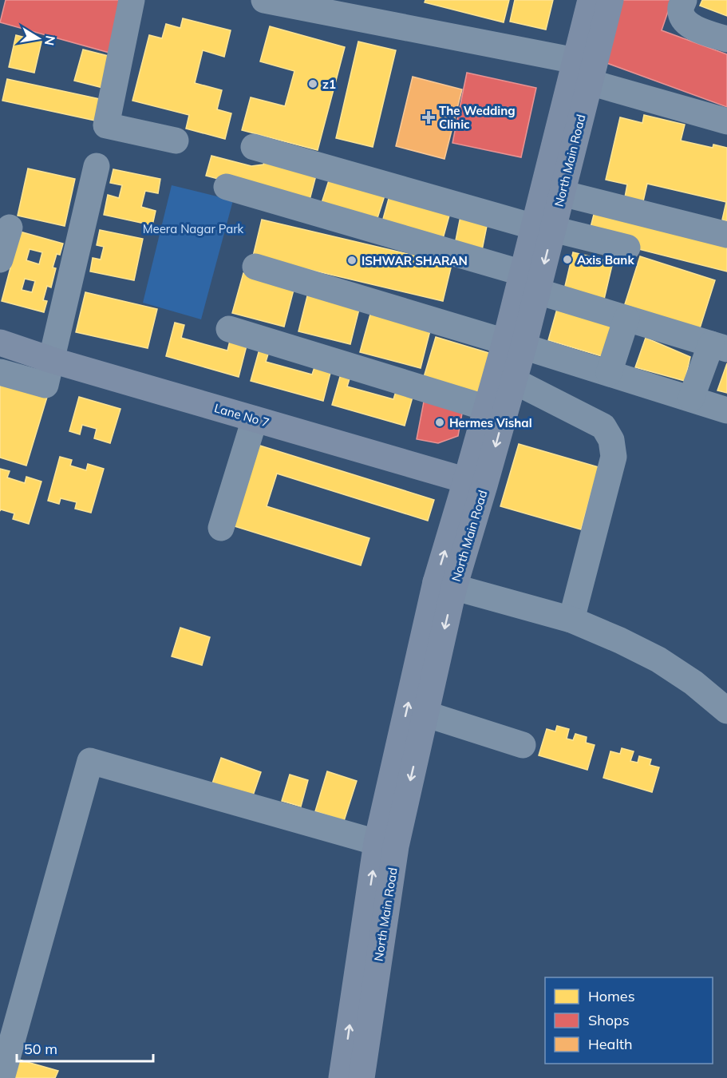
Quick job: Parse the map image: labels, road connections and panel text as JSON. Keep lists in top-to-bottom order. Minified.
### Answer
{"streets":{"main road":["North Main Road","Lane No 7"]},"crossings":[["North Main Road","Lane No 7"]],"parks":["Meera Nagar Park"],"places":{"other":["z1","Axis Bank","ISHWAR SHARAN","Hermes Vishal"],"health":["The Wedding Clinic"]},"legend":["Homes","Shops","Health"],"scale_bar":"50 m","north":"right"}
